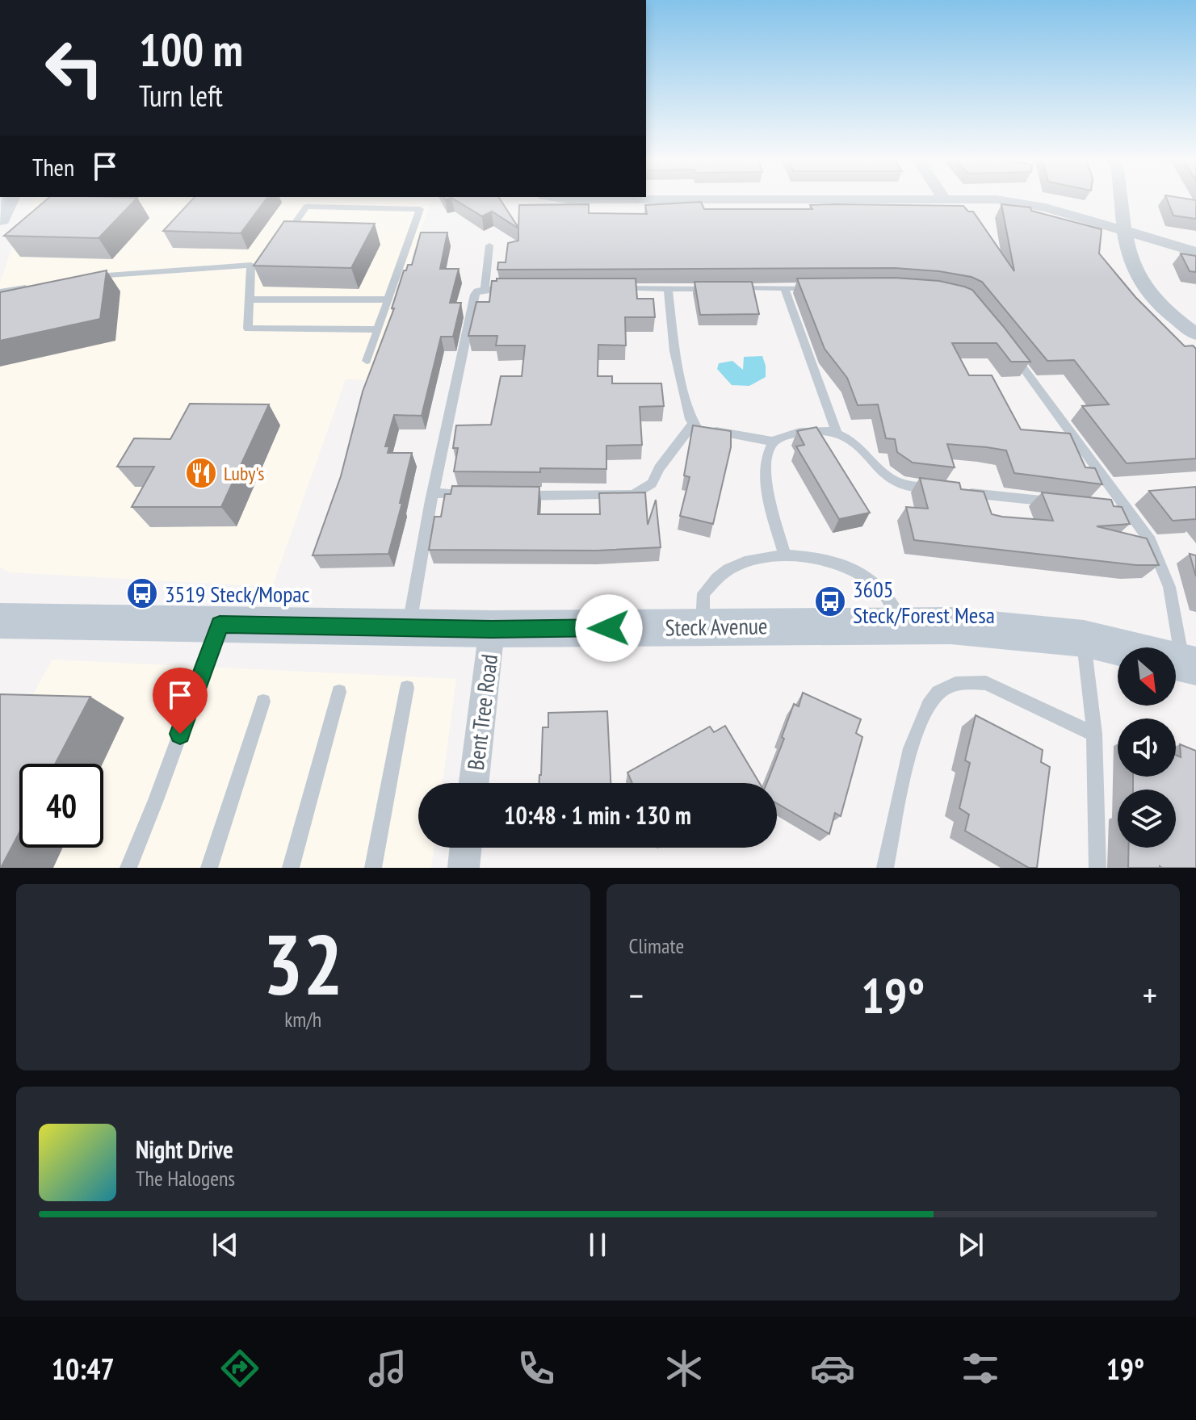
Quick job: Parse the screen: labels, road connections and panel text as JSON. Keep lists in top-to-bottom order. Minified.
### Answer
{"streets":{"street":["Steck Avenue","Bent Tree Road"]},"crossings":[["Steck Avenue","Bent Tree Road"]],"places":{"restaurant":["Luby's"],"bus stop":["3519 Steck/Mopac","3605 Steck/Forest Mesa"]},"north":"bottom right","page":{"turn":["100 m","Turn left"],"then":"Then","limit":"40","trip":"10:48 · 1 min · 130 m","tile":[["32","km/h"],"Climate"],"heat":["−","19°","+"],"song":["Night Drive","The Halogens"],"tabs":["10:47","19°"]}}
